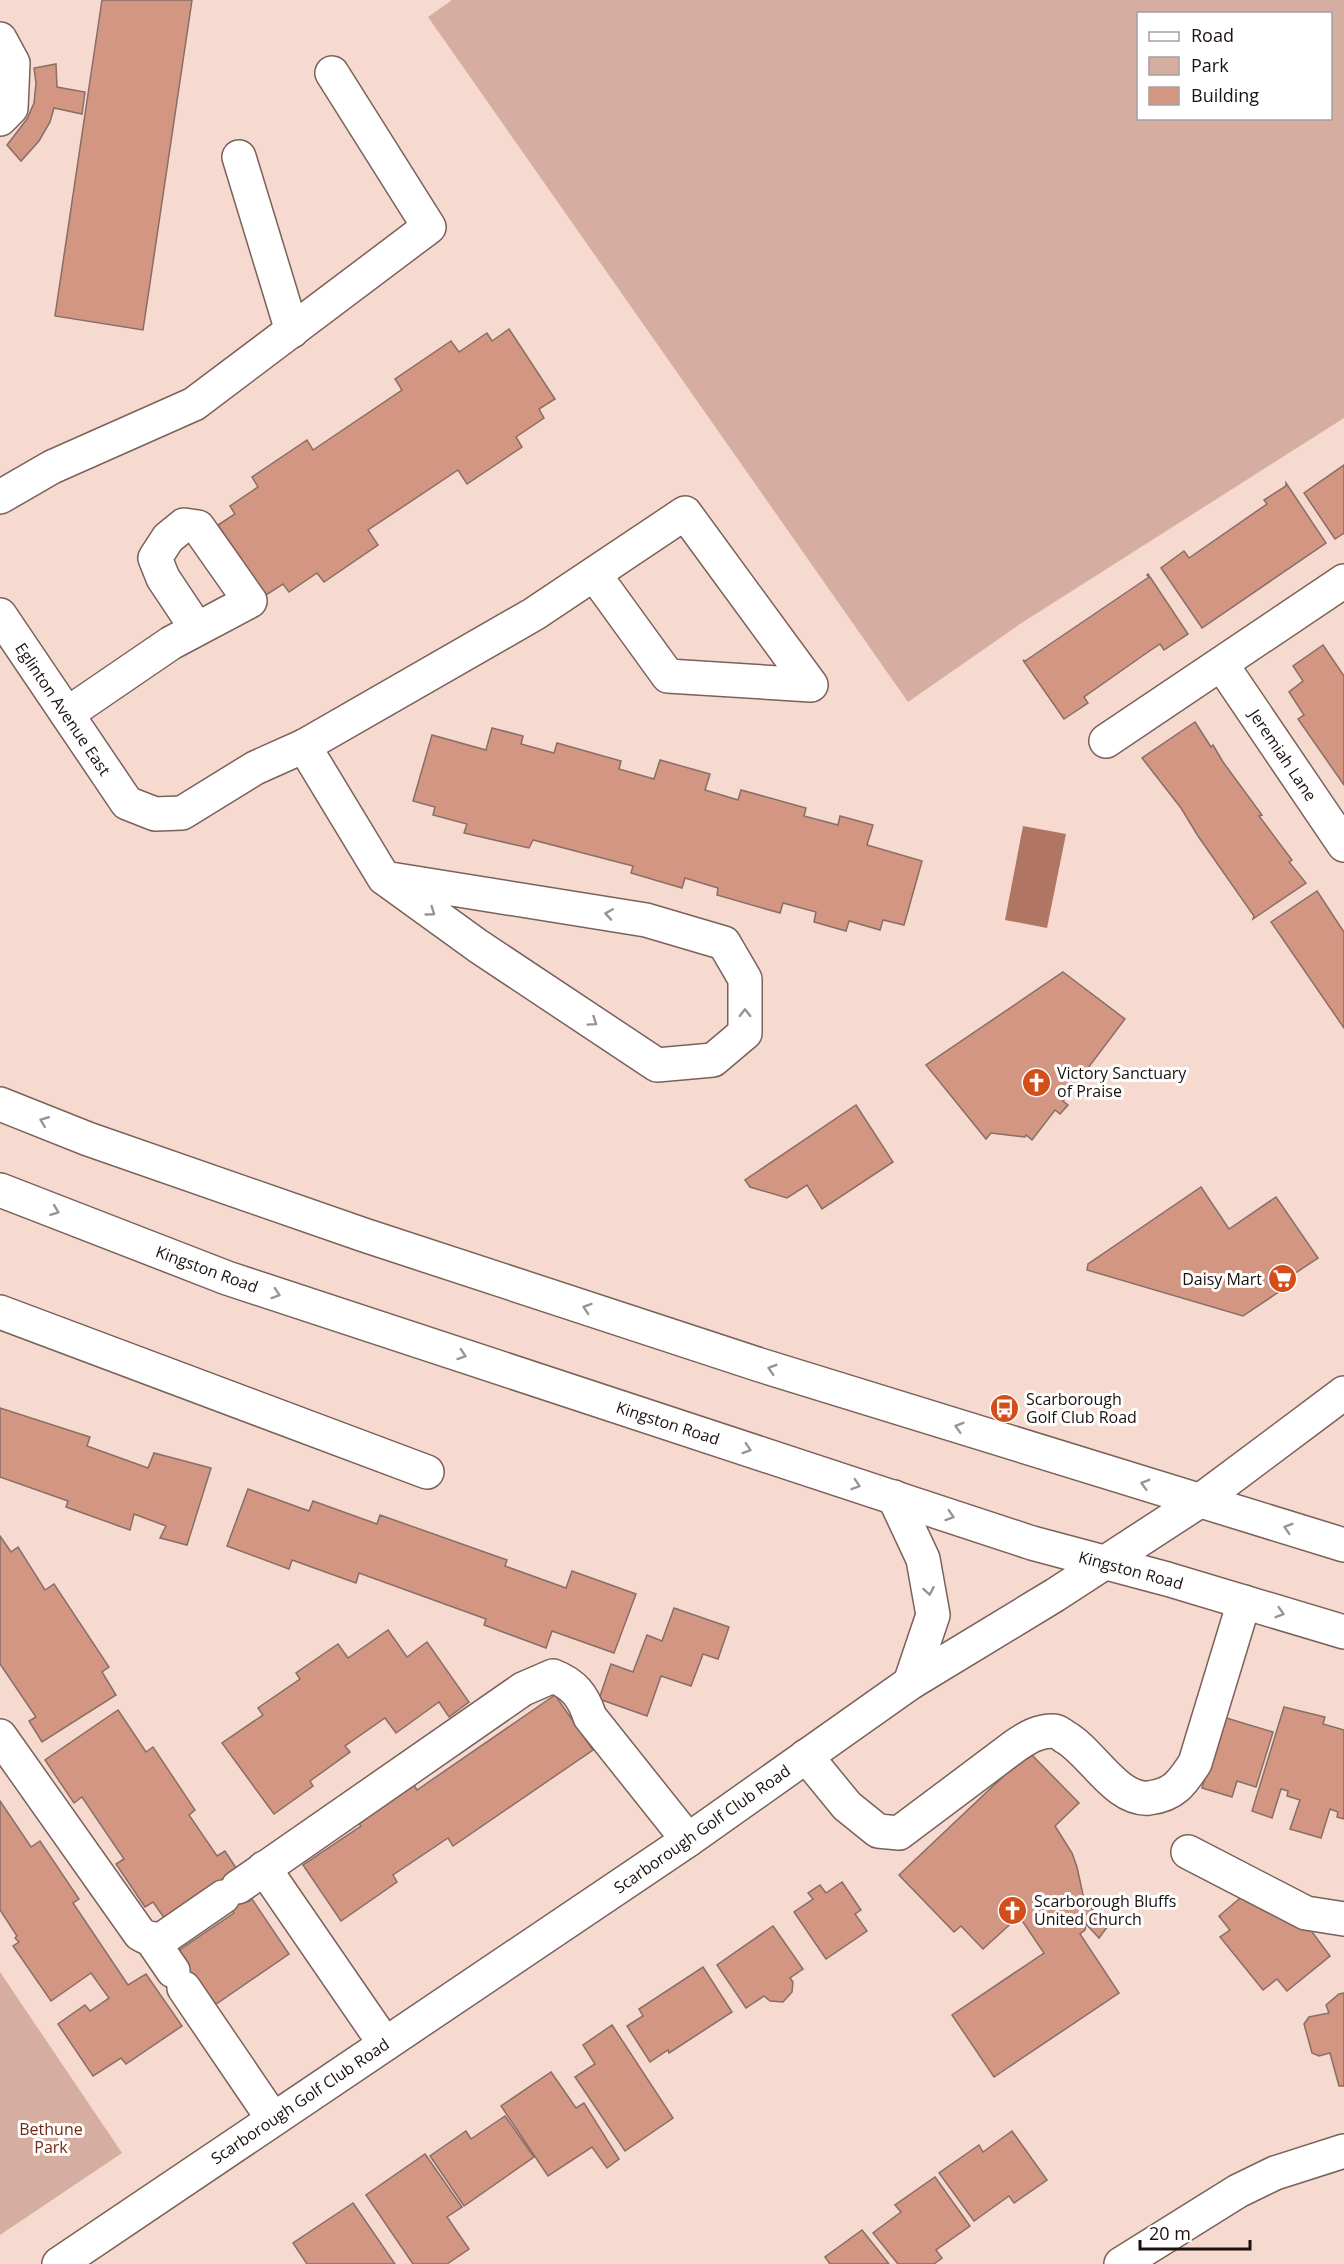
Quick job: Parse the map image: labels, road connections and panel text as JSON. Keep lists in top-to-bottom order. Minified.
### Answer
{"streets":{"main road":["Eglinton Avenue East","Jeremiah Lane","Kingston Road","Scarborough Golf Club Road"]},"crossings":[["Kingston Road","Scarborough Golf Club Road"]],"parks":["Bethune Park"],"places":{"church":["Victory Sanctuary of Praise","Scarborough Bluffs United Church"],"supermarket":["Daisy Mart"],"bus stop":["Scarborough Golf Club Road"]},"legend":["Road","Park","Building"],"scale_bar":"20 m"}
